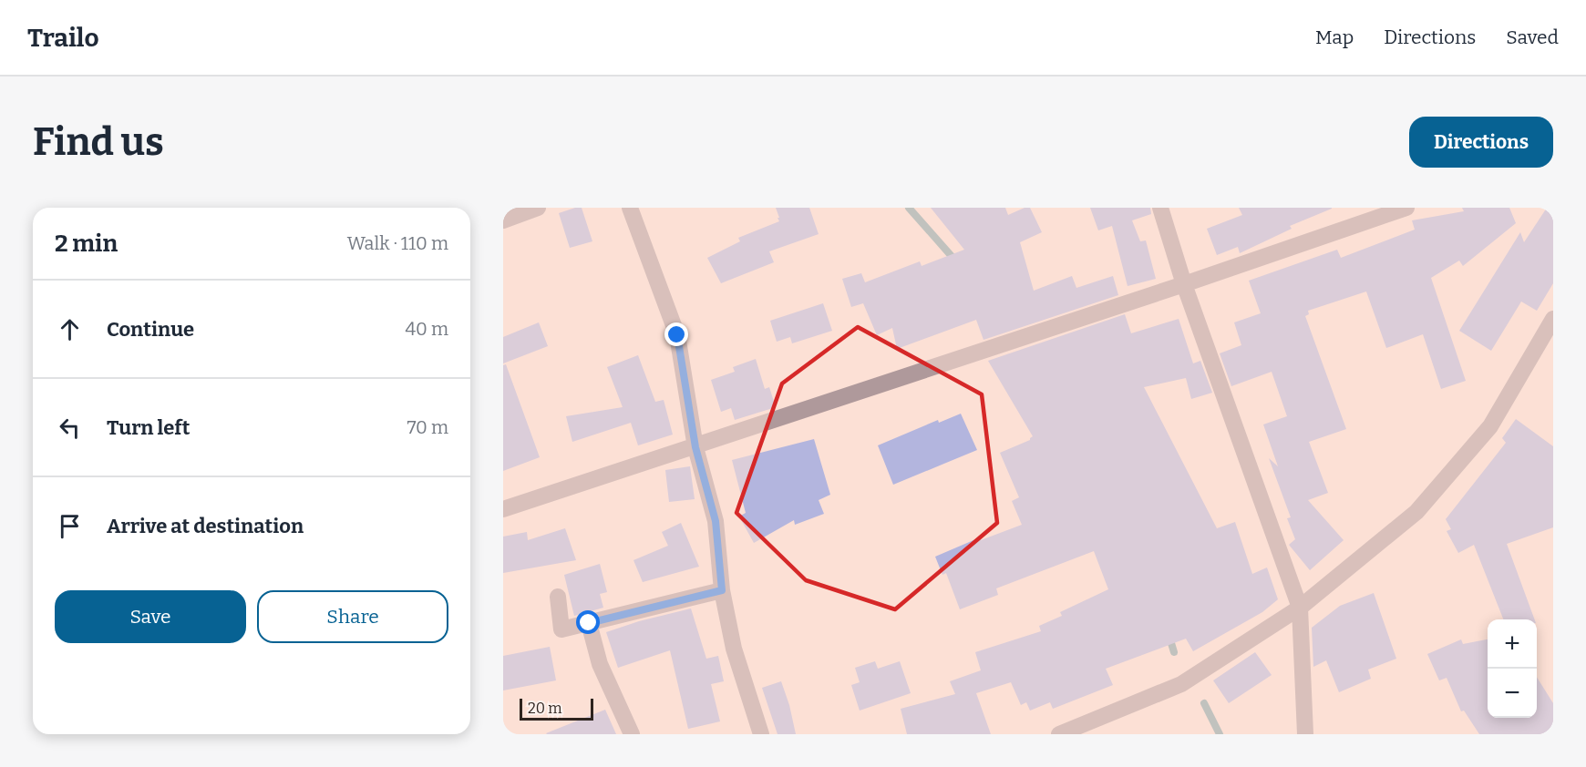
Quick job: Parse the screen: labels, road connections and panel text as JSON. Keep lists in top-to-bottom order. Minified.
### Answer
{"scale_bar":"20 m","page":{"header":"Trailo","nav":["Map","Directions","Saved"],"buttons":["Directions",["Save","Share"]],"title":"Find us","heading":["2 min","Walk · 110 m"],"list":[["Continue","40 m"],["Turn left","70 m"],"Arrive at destination"],"map_buttons":["+","−"],"scale":"20 m"}}
